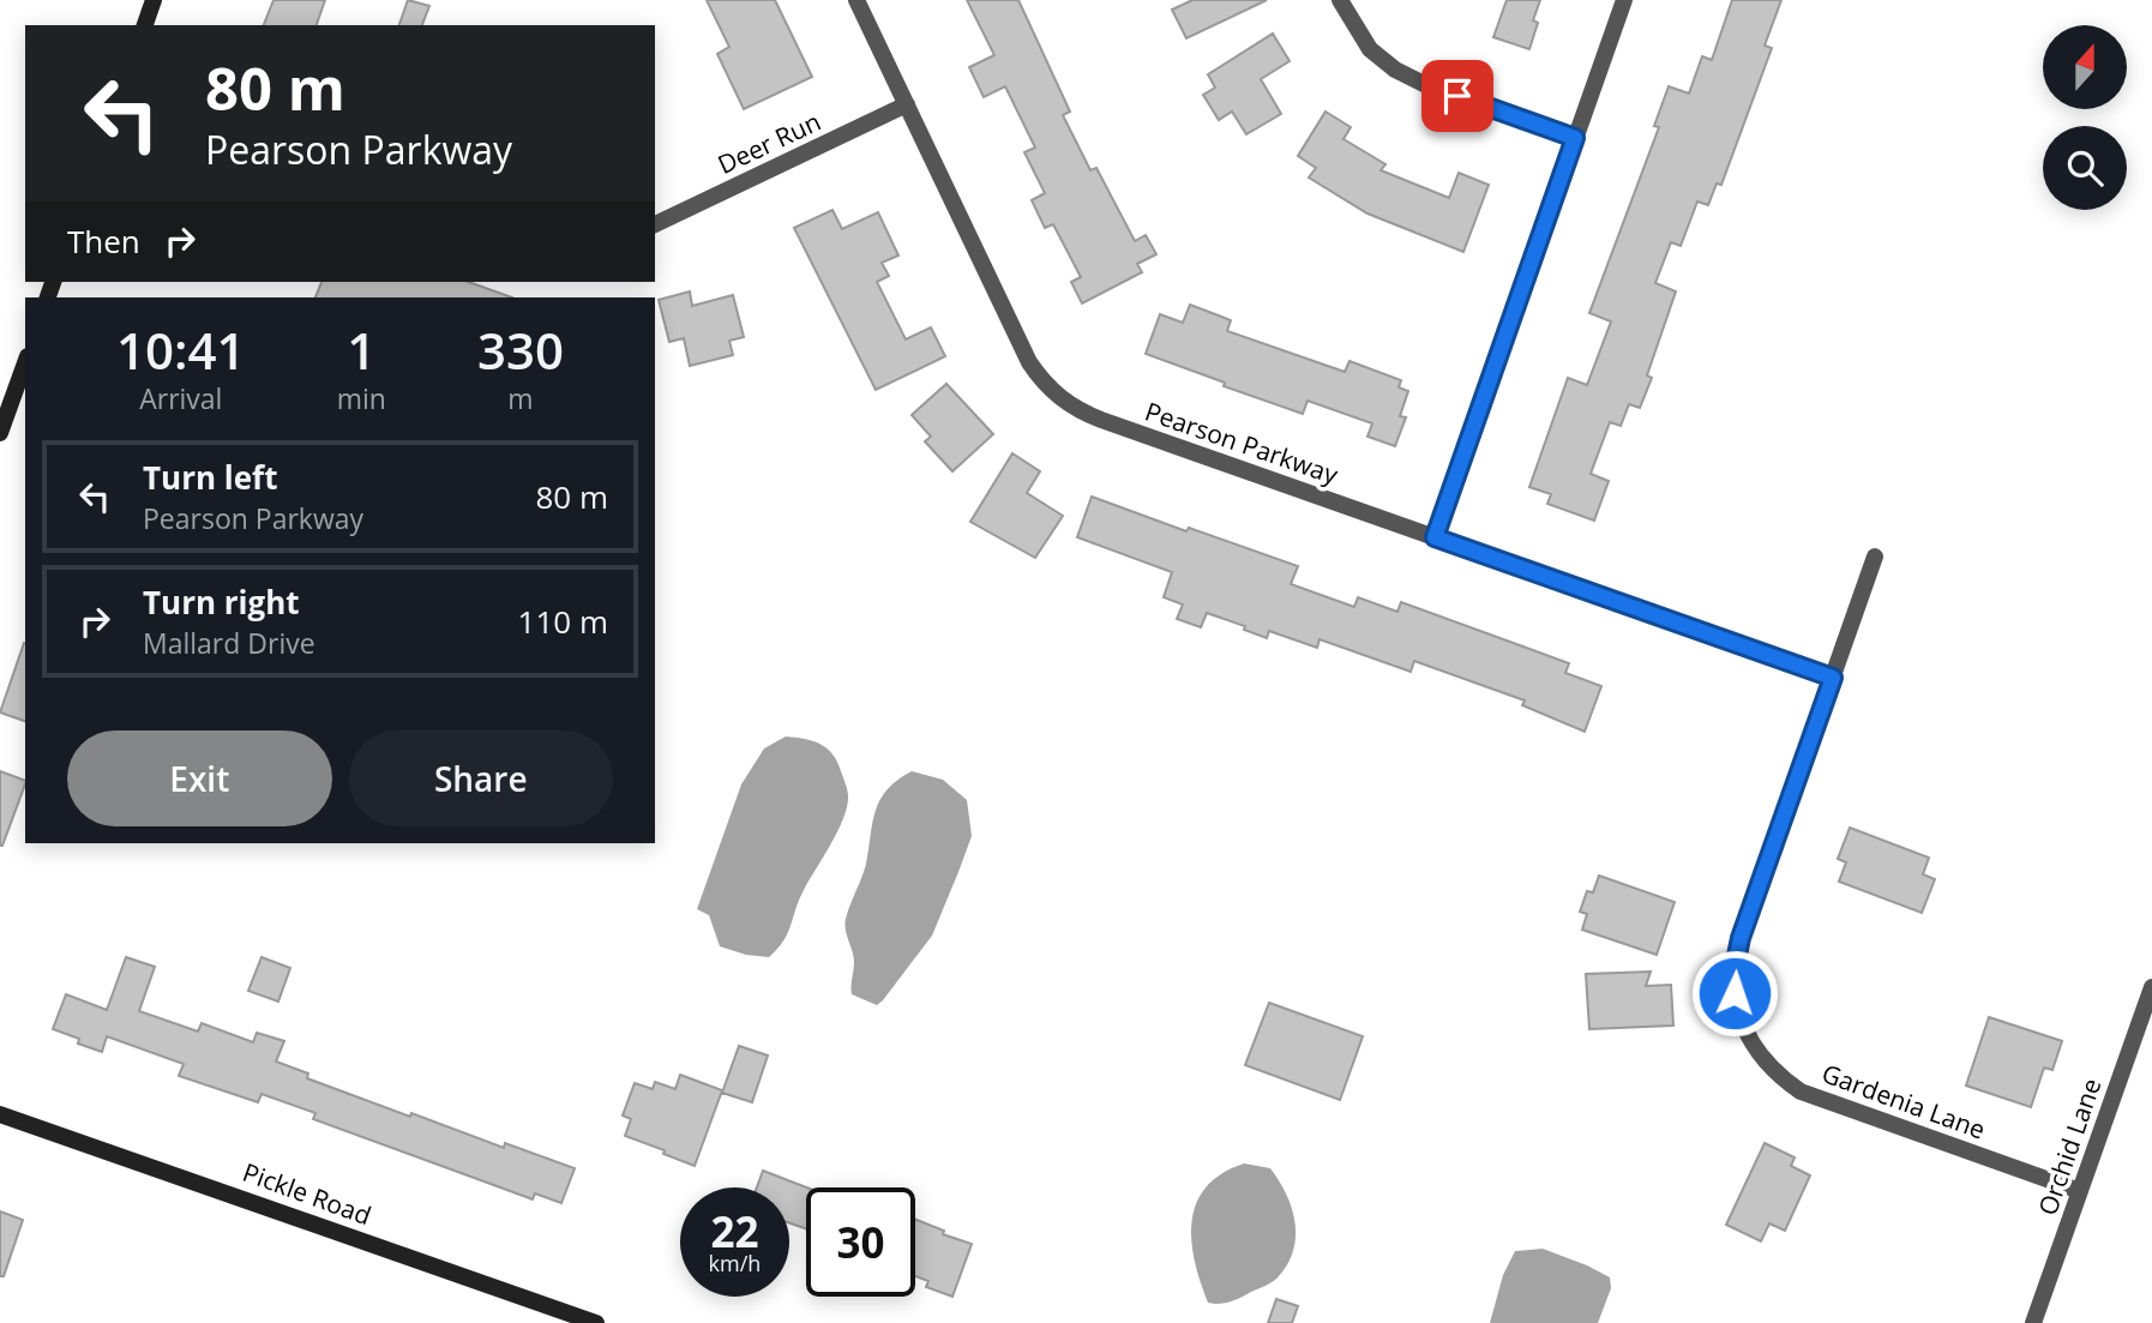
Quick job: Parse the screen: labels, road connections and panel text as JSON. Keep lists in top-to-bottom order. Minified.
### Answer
{"streets":{"street":["Deer Run","Pearson Parkway","Gardenia Lane","Orchid Lane","Pickle Road"]},"crossings":[["Deer Run","Pearson Parkway"],["Pearson Parkway","Gardenia Lane"],["Gardenia Lane","Orchid Lane"]],"north":"top","page":{"turn":["80 m","Pearson Parkway"],"then":"Then","eta":["10:41","Arrival","1","min","330","m"],"list":[{"name":"Turn left","note":"Pearson Parkway","value":"80 m"},{"name":"Turn right","note":"Mallard Drive","value":"110 m"}],"buttons":["Exit","Share"],"speed":"22 km/h","limit":"30"}}
